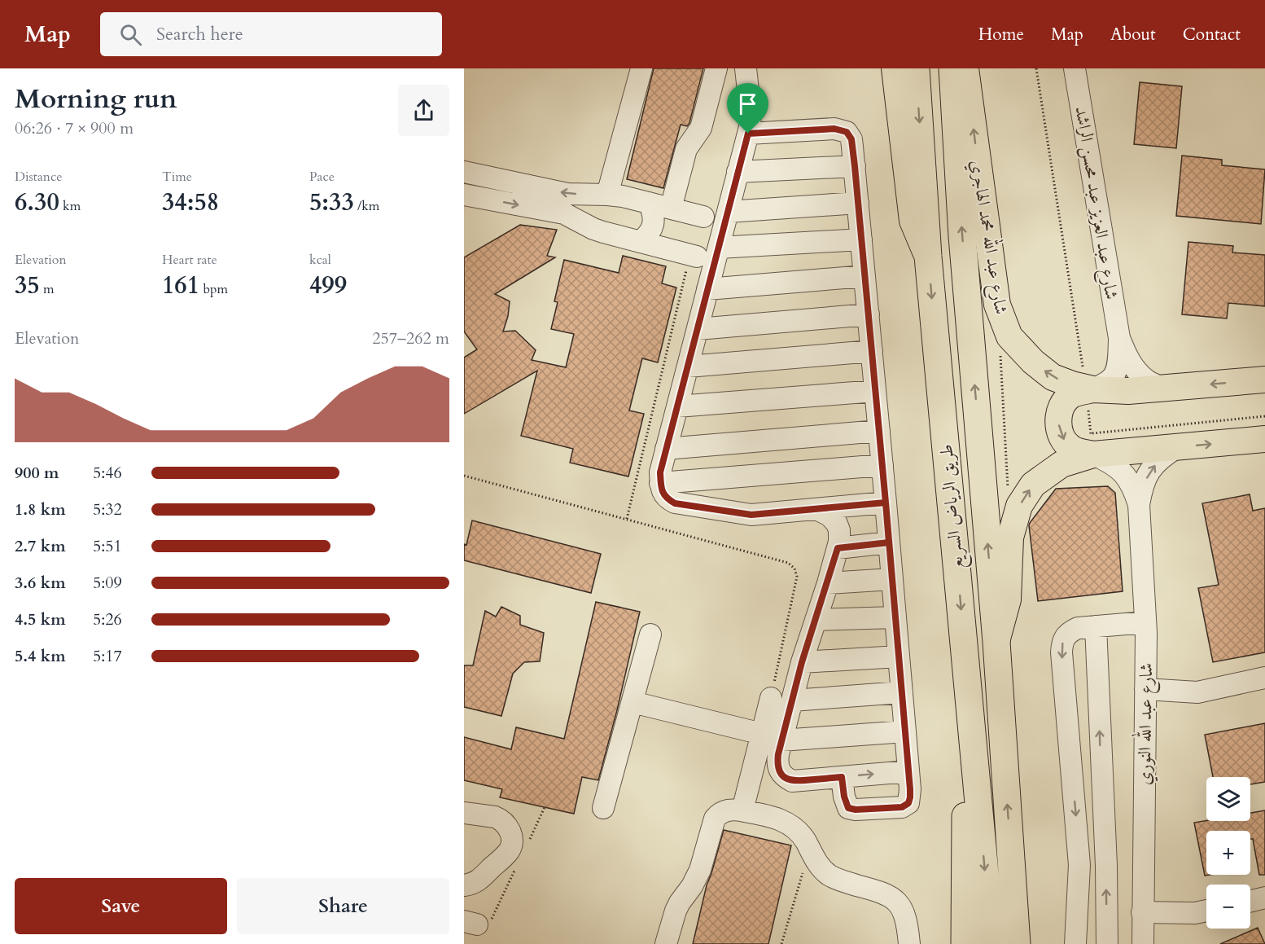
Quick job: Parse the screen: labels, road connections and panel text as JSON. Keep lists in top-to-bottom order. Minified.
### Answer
{"streets":{"highway":["طريق الرياض السريع"],"main road":["شارع عبد الله محمد الهاجري"],"street":["شارع عبد العزيز عبد محسن الراشد","شارع عبد الله النوري"]},"crossings":[["شارع عبد العزيز عبد محسن الراشد","شارع عبد الله محمد الهاجري"]],"one_way":["شارع عبد الله محمد الهاجري"],"page":{"header":"Map","search":"Search here","nav":["Home","Map","About","Contact"],"heading":["Morning run","06:26 · 7 × 900 m"],"stats":[["Distance","6.30 km"],["Time","34:58"],["Pace","5:33 /km"],["Elevation","35 m"],["Heart rate","161 bpm"],["kcal","499"]],"chart":["Elevation","257–262 m"],"list":[{"name":"900 m","note":"5:46"},{"name":"1.8 km","note":"5:32"},{"name":"2.7 km","note":"5:51"},{"name":"3.6 km","note":"5:09"},{"name":"4.5 km","note":"5:26"},{"name":"5.4 km","note":"5:17"}],"map_buttons":["+","−"],"buttons":["Save","Share"]}}
